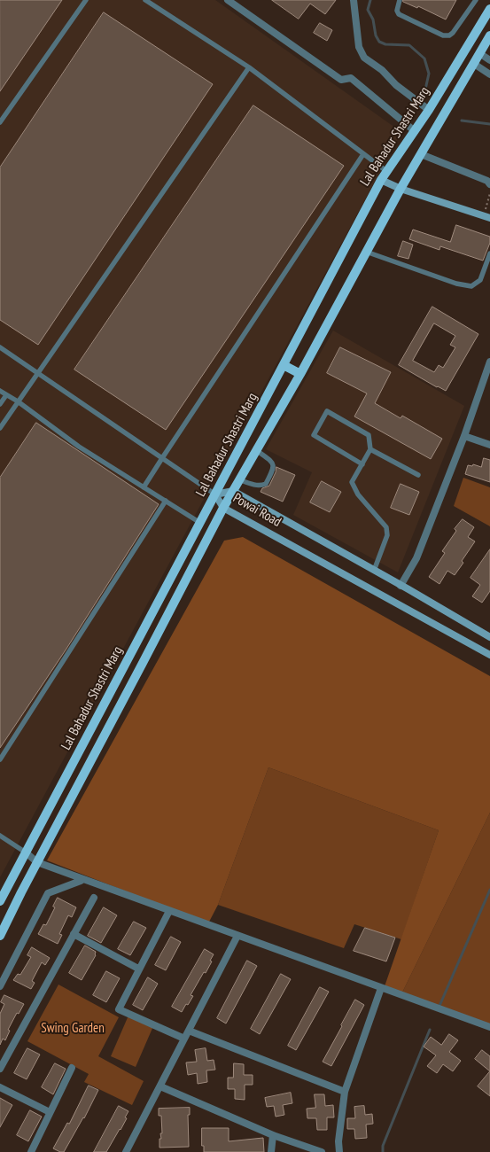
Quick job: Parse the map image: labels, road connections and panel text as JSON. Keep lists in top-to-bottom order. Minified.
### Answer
{"streets":{"main road":["Lal Bahadur Shastri Marg","Powai Road"]},"crossings":[["Lal Bahadur Shastri Marg","Powai Road"]],"parks":["Swing Garden"]}
